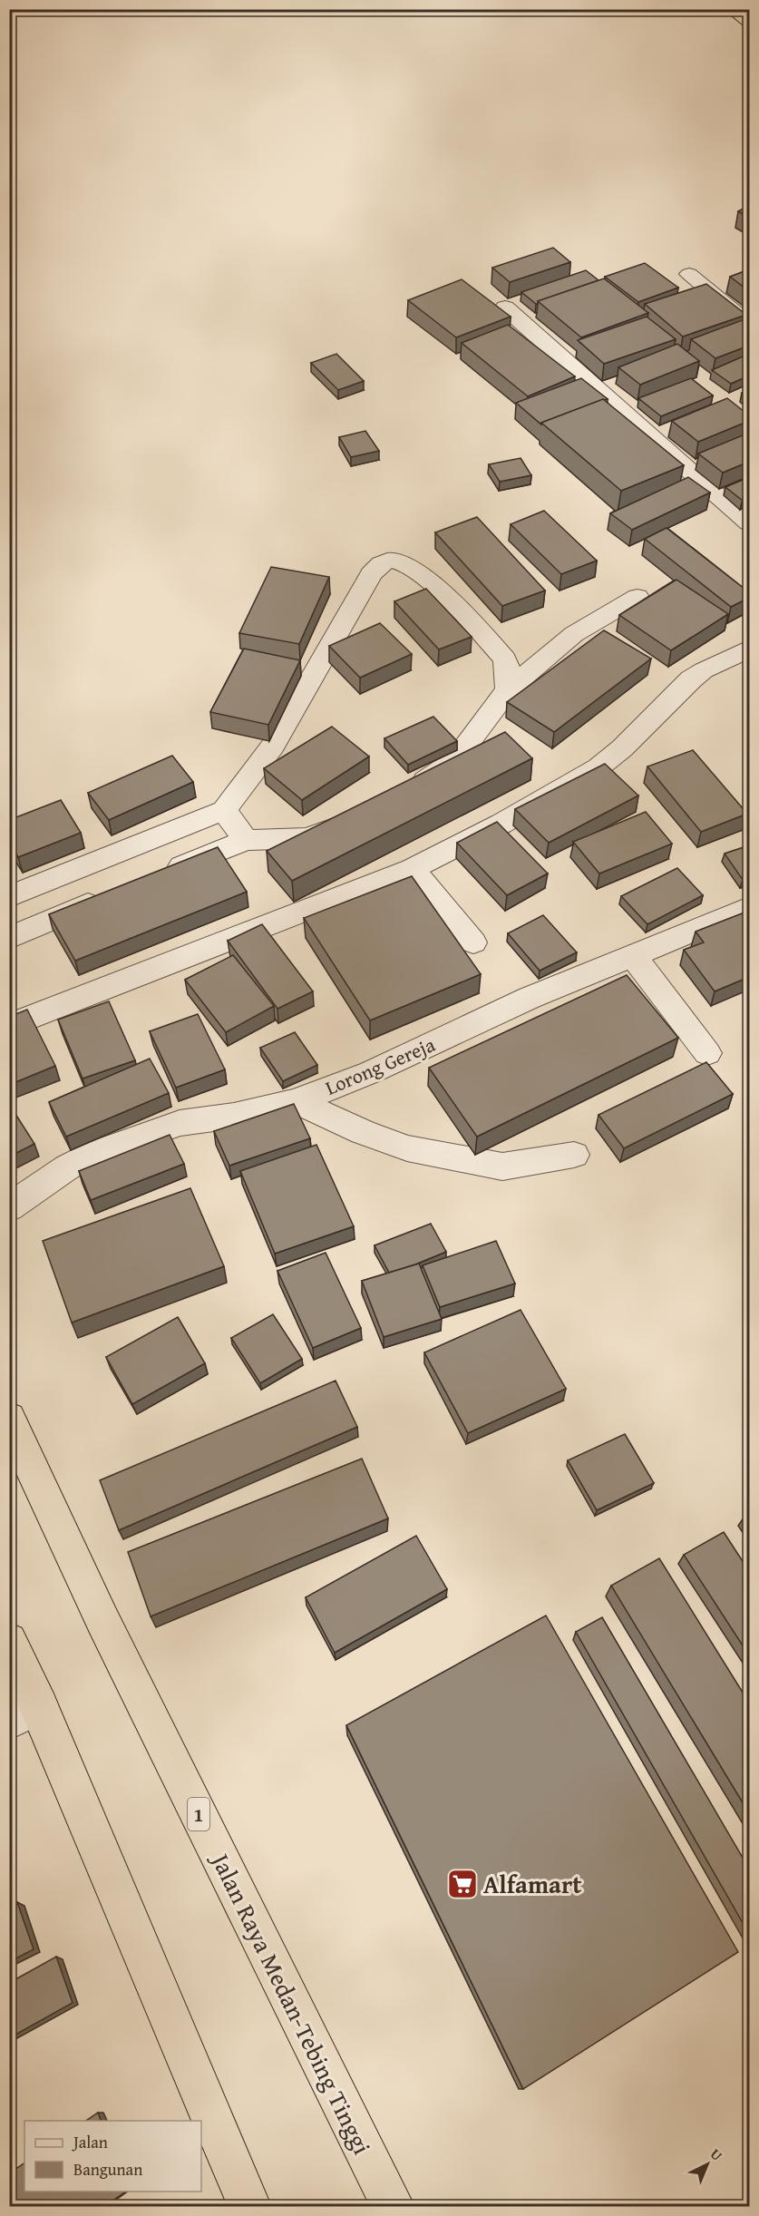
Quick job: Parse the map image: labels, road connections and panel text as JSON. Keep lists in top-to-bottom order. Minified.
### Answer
{"streets":{"highway":["1","Jalan Raya Medan-Tebing Tinggi"],"street":["Lorong Gereja"]},"places":{"supermarket":["Alfamart"]},"legend":["Jalan","Bangunan"],"north":"top right"}
